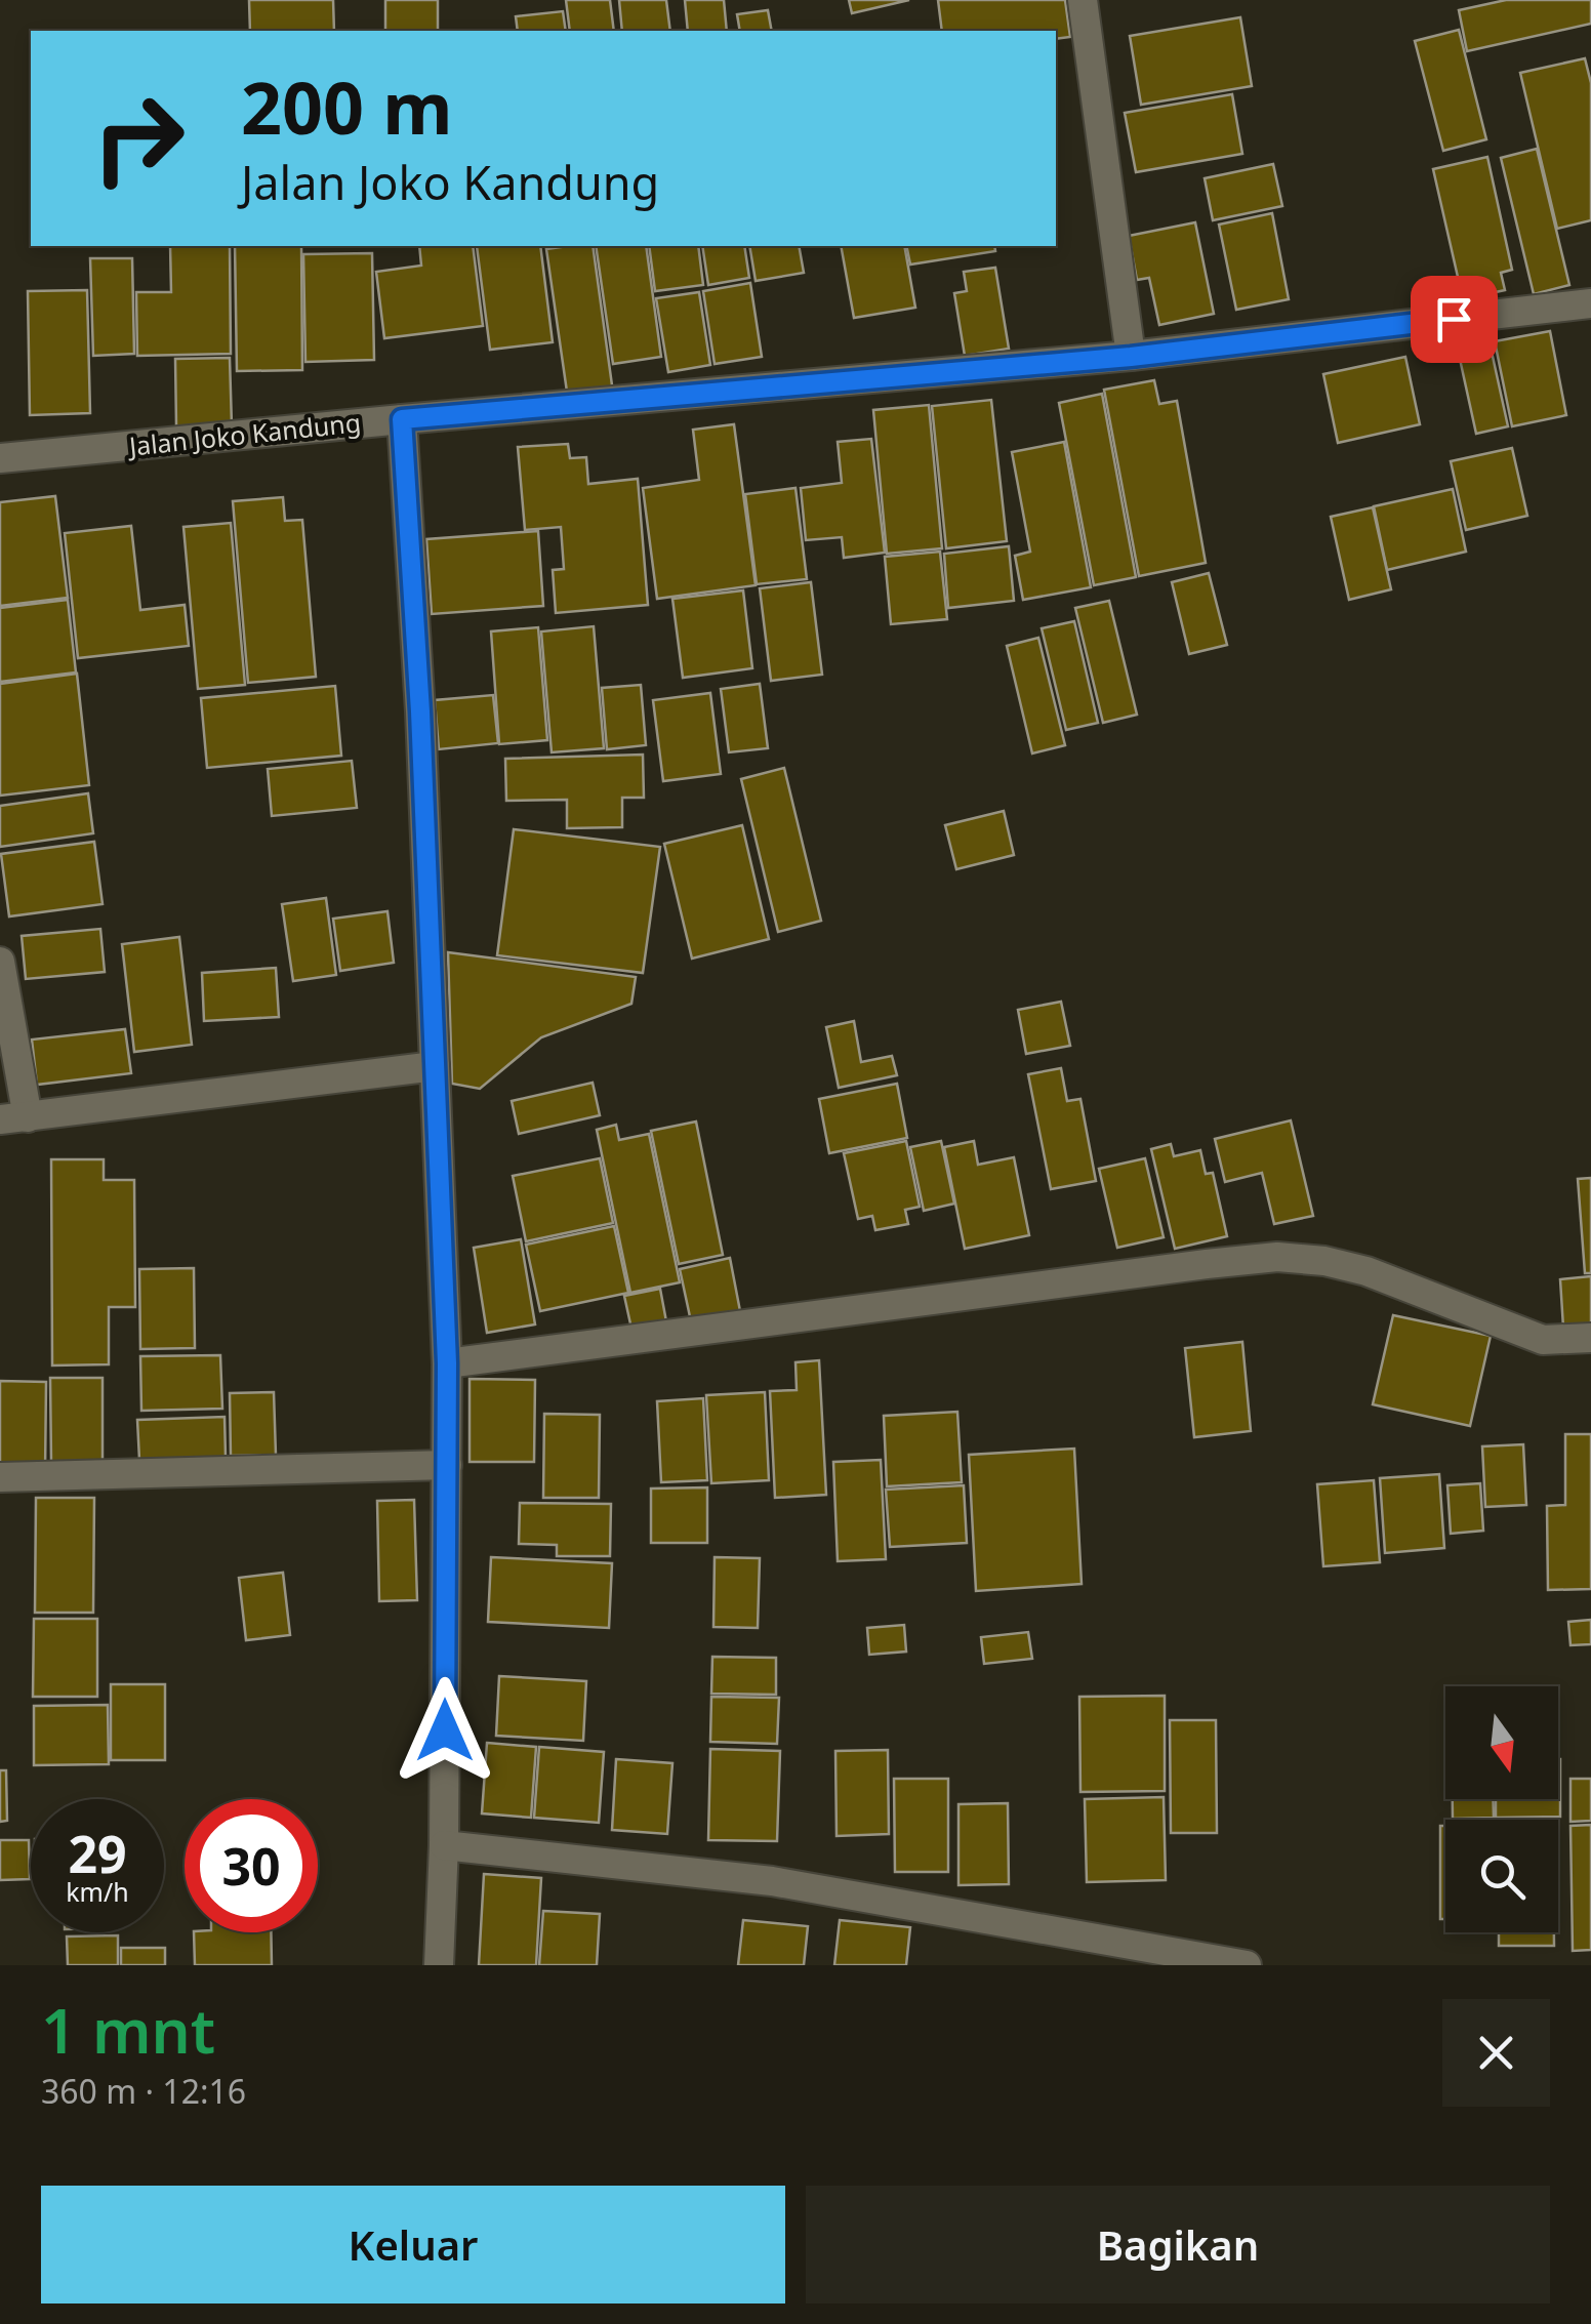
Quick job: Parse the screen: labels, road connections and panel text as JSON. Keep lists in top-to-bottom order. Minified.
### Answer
{"streets":{"street":["Jalan Joko Kandung"]},"north":"bottom","page":{"turn":["200 m","Jalan Joko Kandung"],"speed":"29 km/h","limit":"30","heading":["1 mnt","360 m · 12:16"],"buttons":["Keluar","Bagikan"]}}
